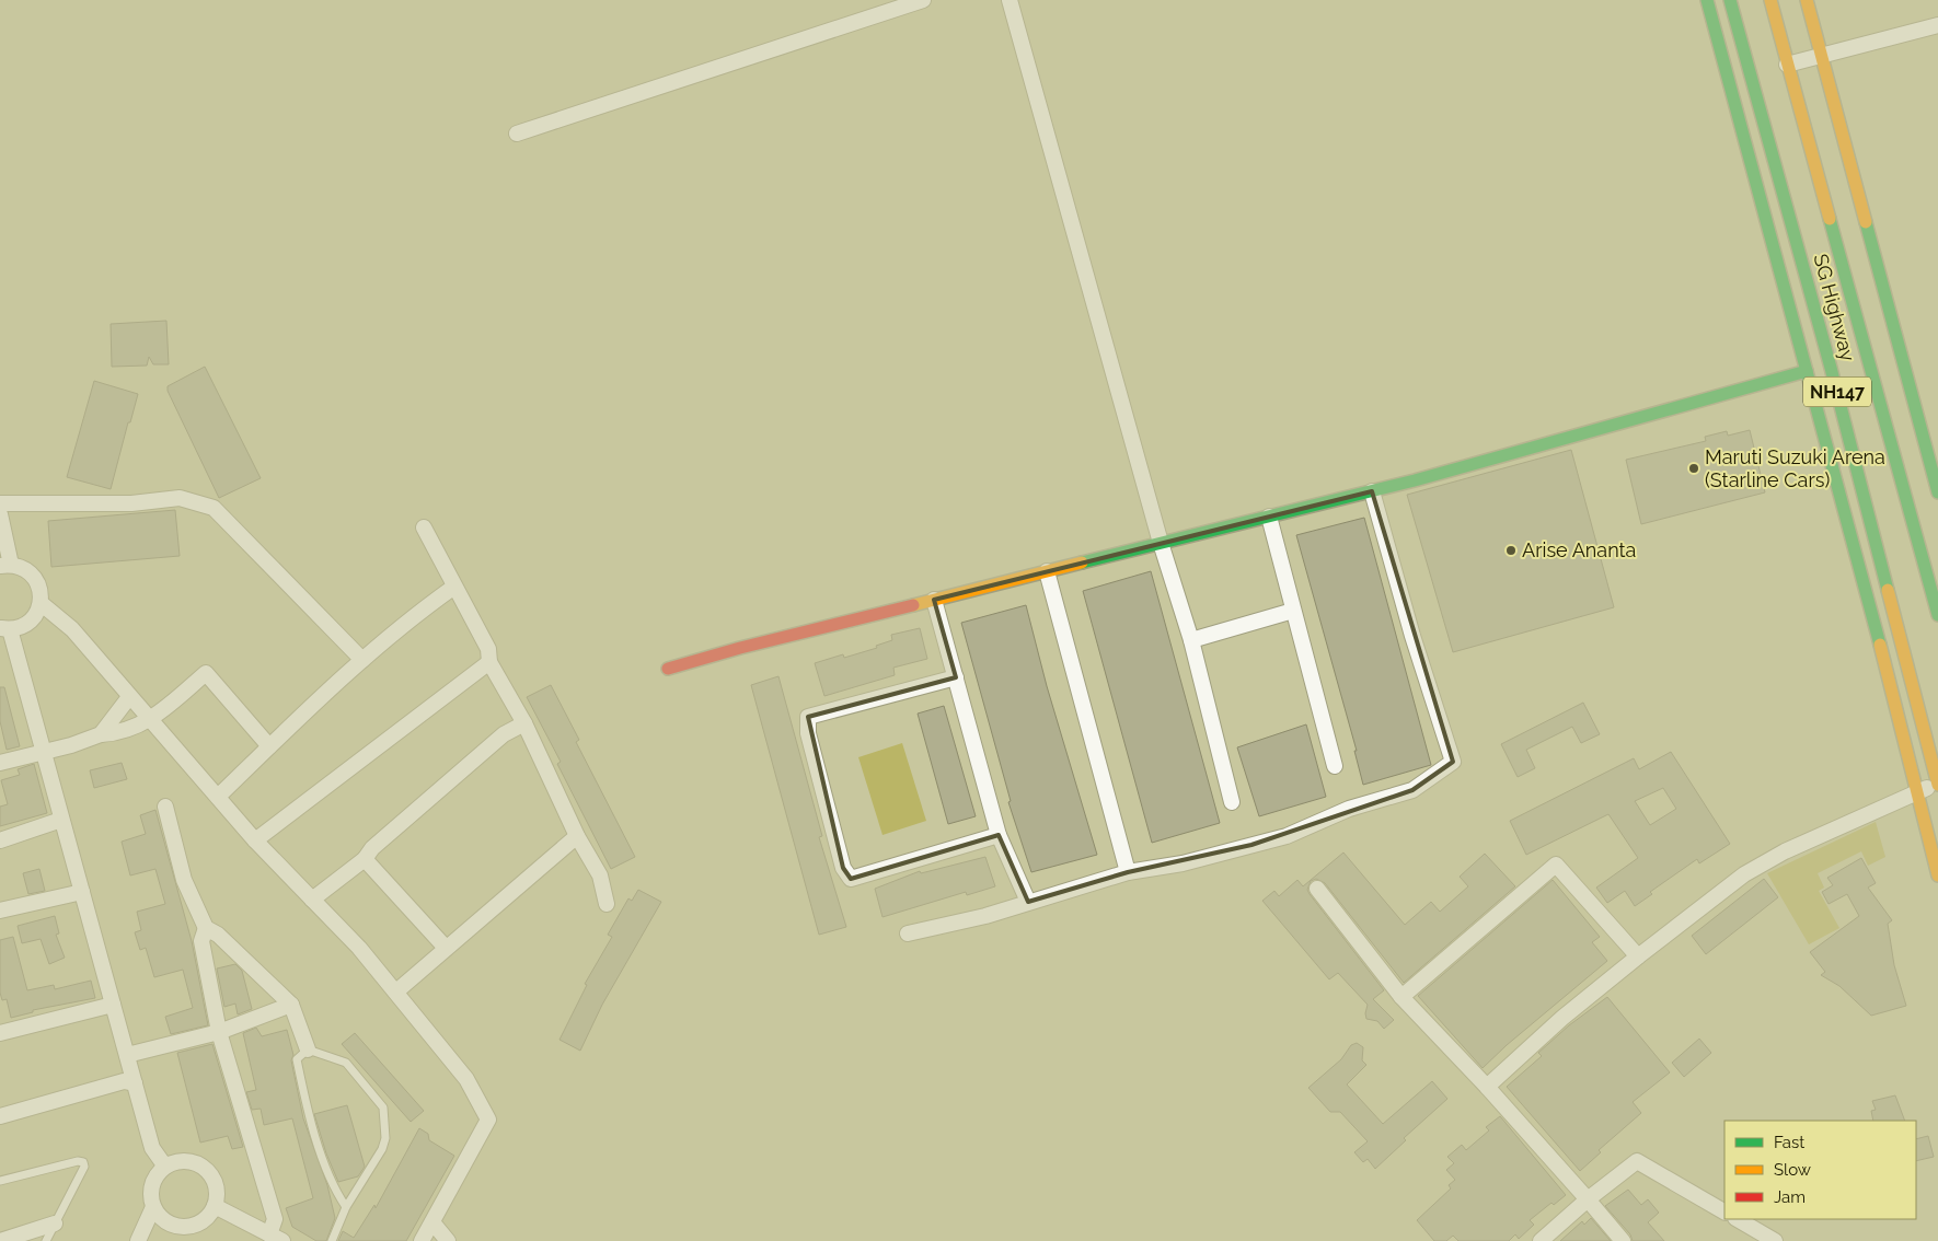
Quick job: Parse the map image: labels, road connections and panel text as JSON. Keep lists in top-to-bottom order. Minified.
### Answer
{"streets":{"main road":["SG Highway","NH147"]},"places":["Maruti Suzuki Arena (Starline Cars)","Arise Ananta"],"legend":["Fast","Slow","Jam"]}
